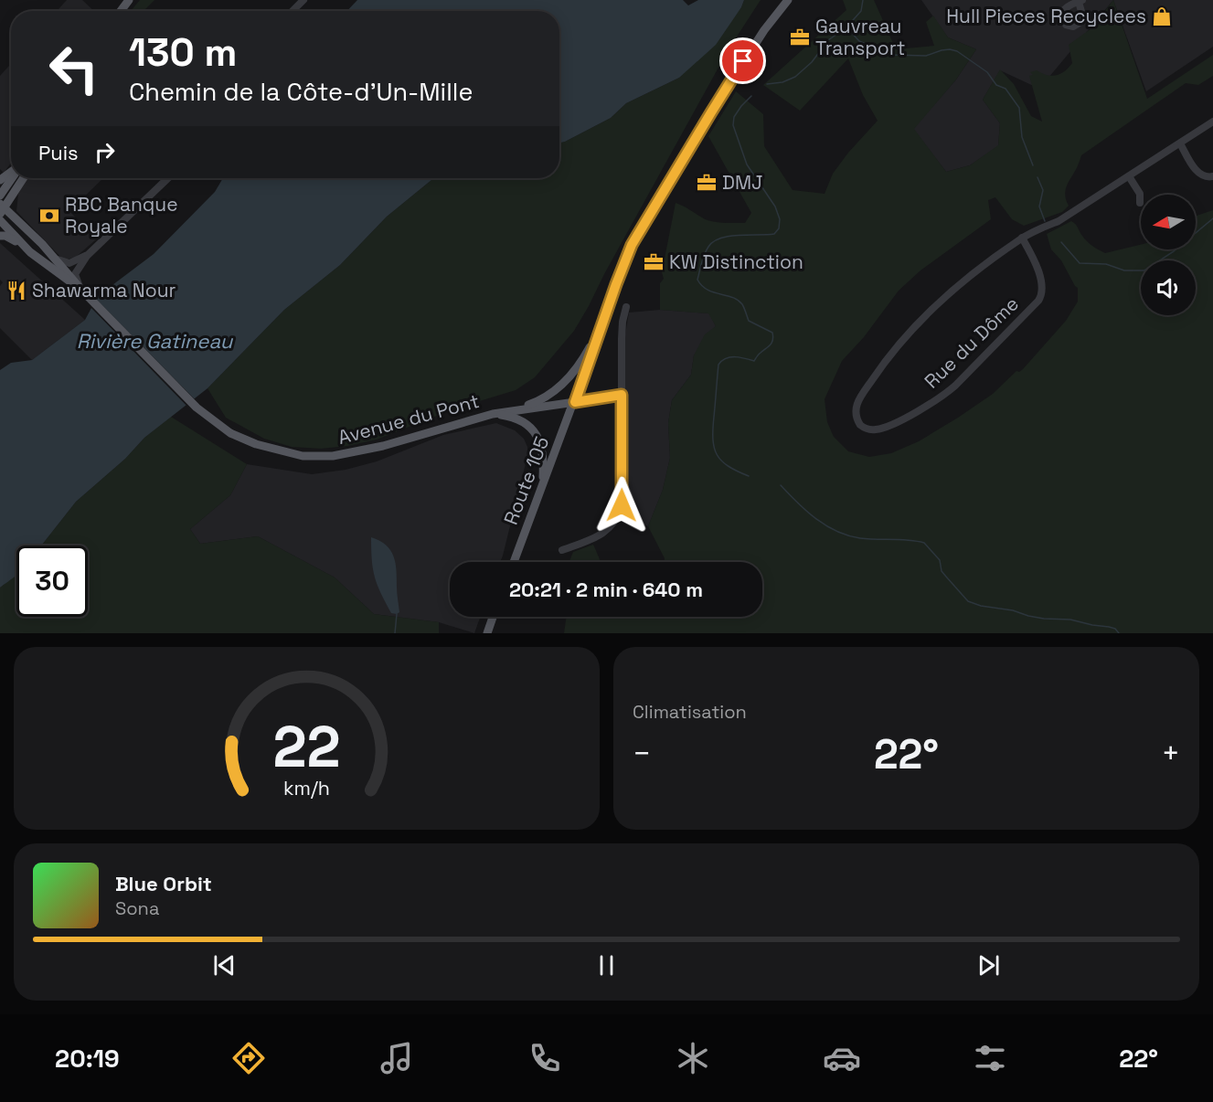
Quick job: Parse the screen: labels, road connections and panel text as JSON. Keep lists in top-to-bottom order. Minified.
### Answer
{"streets":{"main road":["Avenue du Pont","Route 105"],"street":["Rue du Dôme"]},"crossings":[["Avenue du Pont","Route 105"]],"water":["Rivière Gatineau"],"places":{"shop":["Hull Pieces Recyclees"],"office":["Gauvreau Transport","DMJ","KW Distinction"],"bank":["RBC Banque Royale"],"restaurant":["Shawarma Nour"]},"north":"left","page":{"turn":["130 m","Chemin de la Côte-d'Un-Mille"],"then":"Puis","limit":"30","trip":"20:21 · 2 min · 640 m","tile":"Climatisation","heat":["−","22°","+"],"song":["Blue Orbit","Sona"],"tabs":["20:19","22°"],"gauge":["22","km/h"]}}
